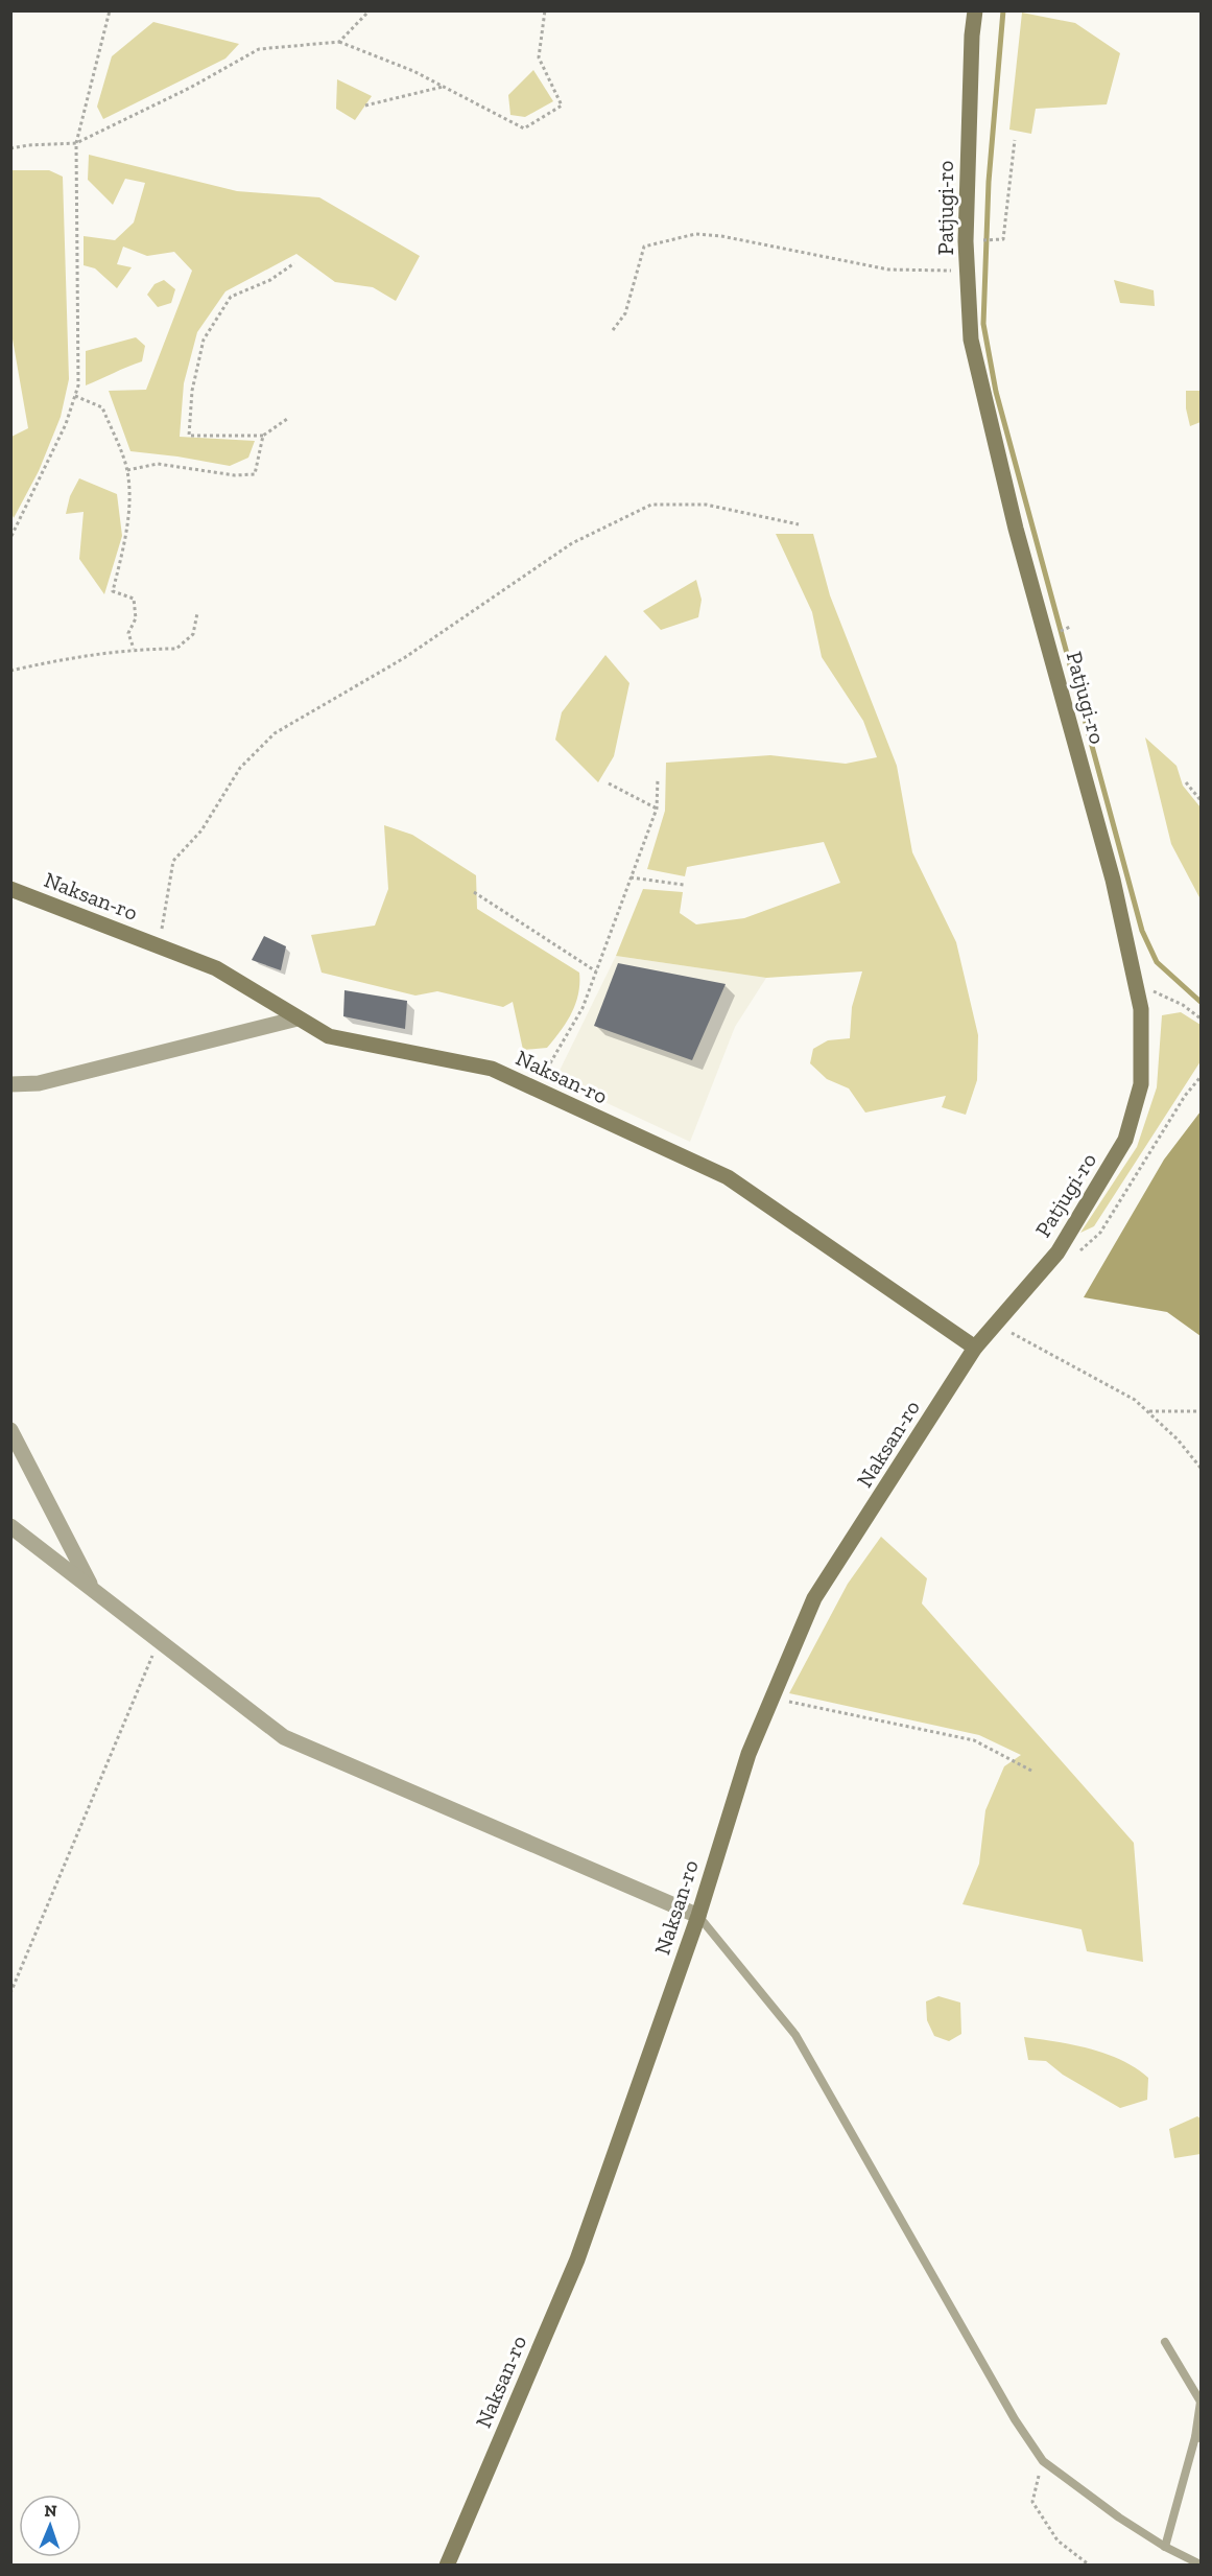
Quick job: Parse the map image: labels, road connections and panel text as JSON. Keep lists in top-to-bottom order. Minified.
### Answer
{"streets":{"street":["Patjugi-ro","Naksan-ro"]},"crossings":[["Patjugi-ro","Naksan-ro"]],"north":"top"}
